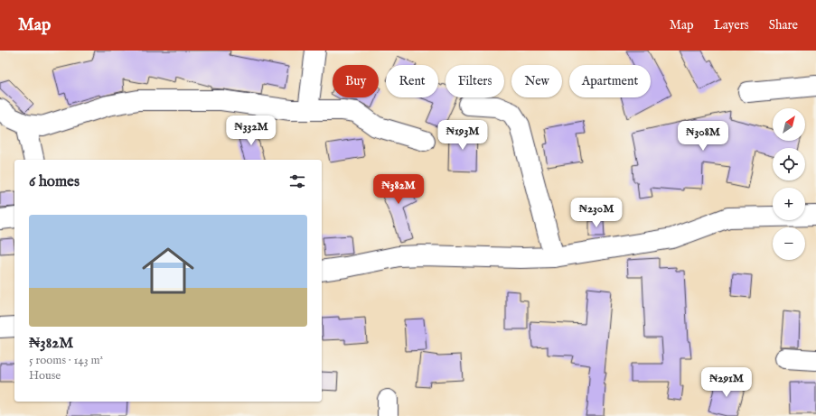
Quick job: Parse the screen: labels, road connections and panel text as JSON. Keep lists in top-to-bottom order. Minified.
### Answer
{"north":"top right","page":{"header":"Map","nav":["Map","Layers","Share"],"chip":["Buy","Rent","Filters","New","Apartment"],"map_buttons":["+","−"],"price":["₦332M","₦193M","₦308M","₦382M","₦230M","₦291M"],"heading":"6 homes","list":[{"name":"₦382M","note":"5 rooms · 143 m² · House"}]}}
